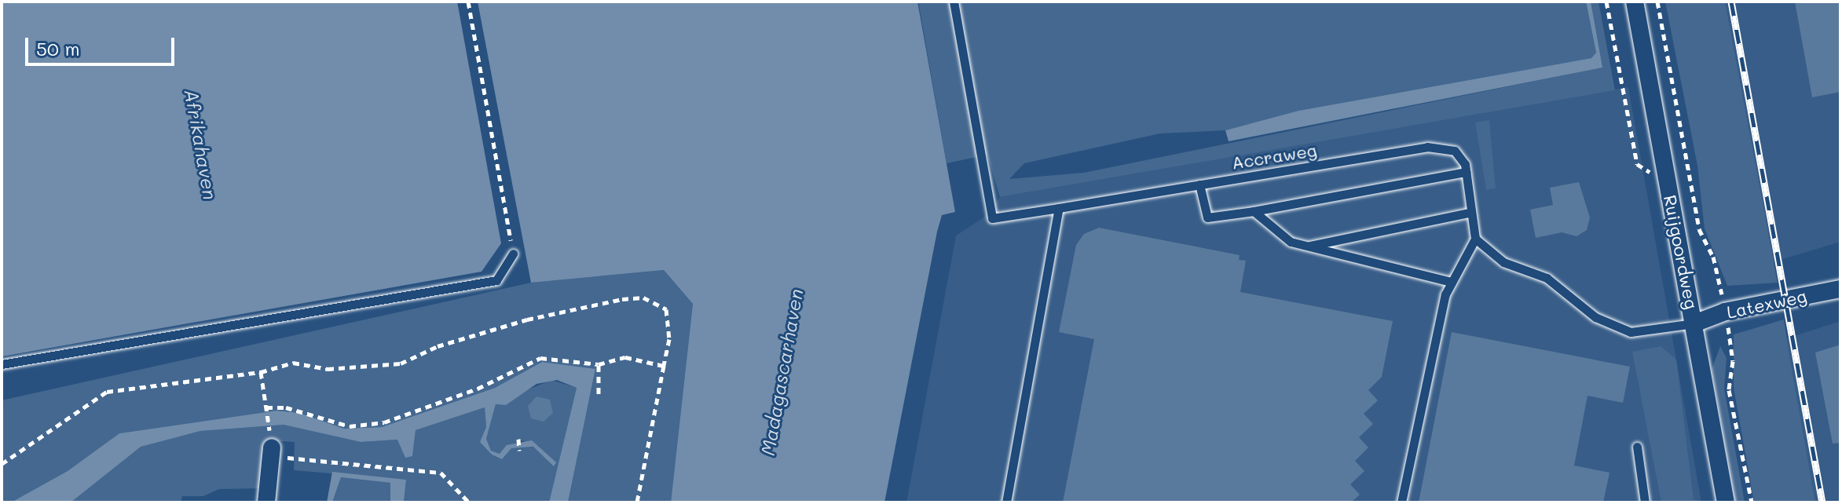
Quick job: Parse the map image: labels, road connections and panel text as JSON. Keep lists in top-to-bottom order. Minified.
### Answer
{"streets":{"street":["Ruijgoordweg","Latexweg"],"lane":["Accraweg"]},"crossings":[["Ruijgoordweg","Latexweg"]],"water":["Afrikahaven","Madagascarhaven"],"scale_bar":"50 m"}
